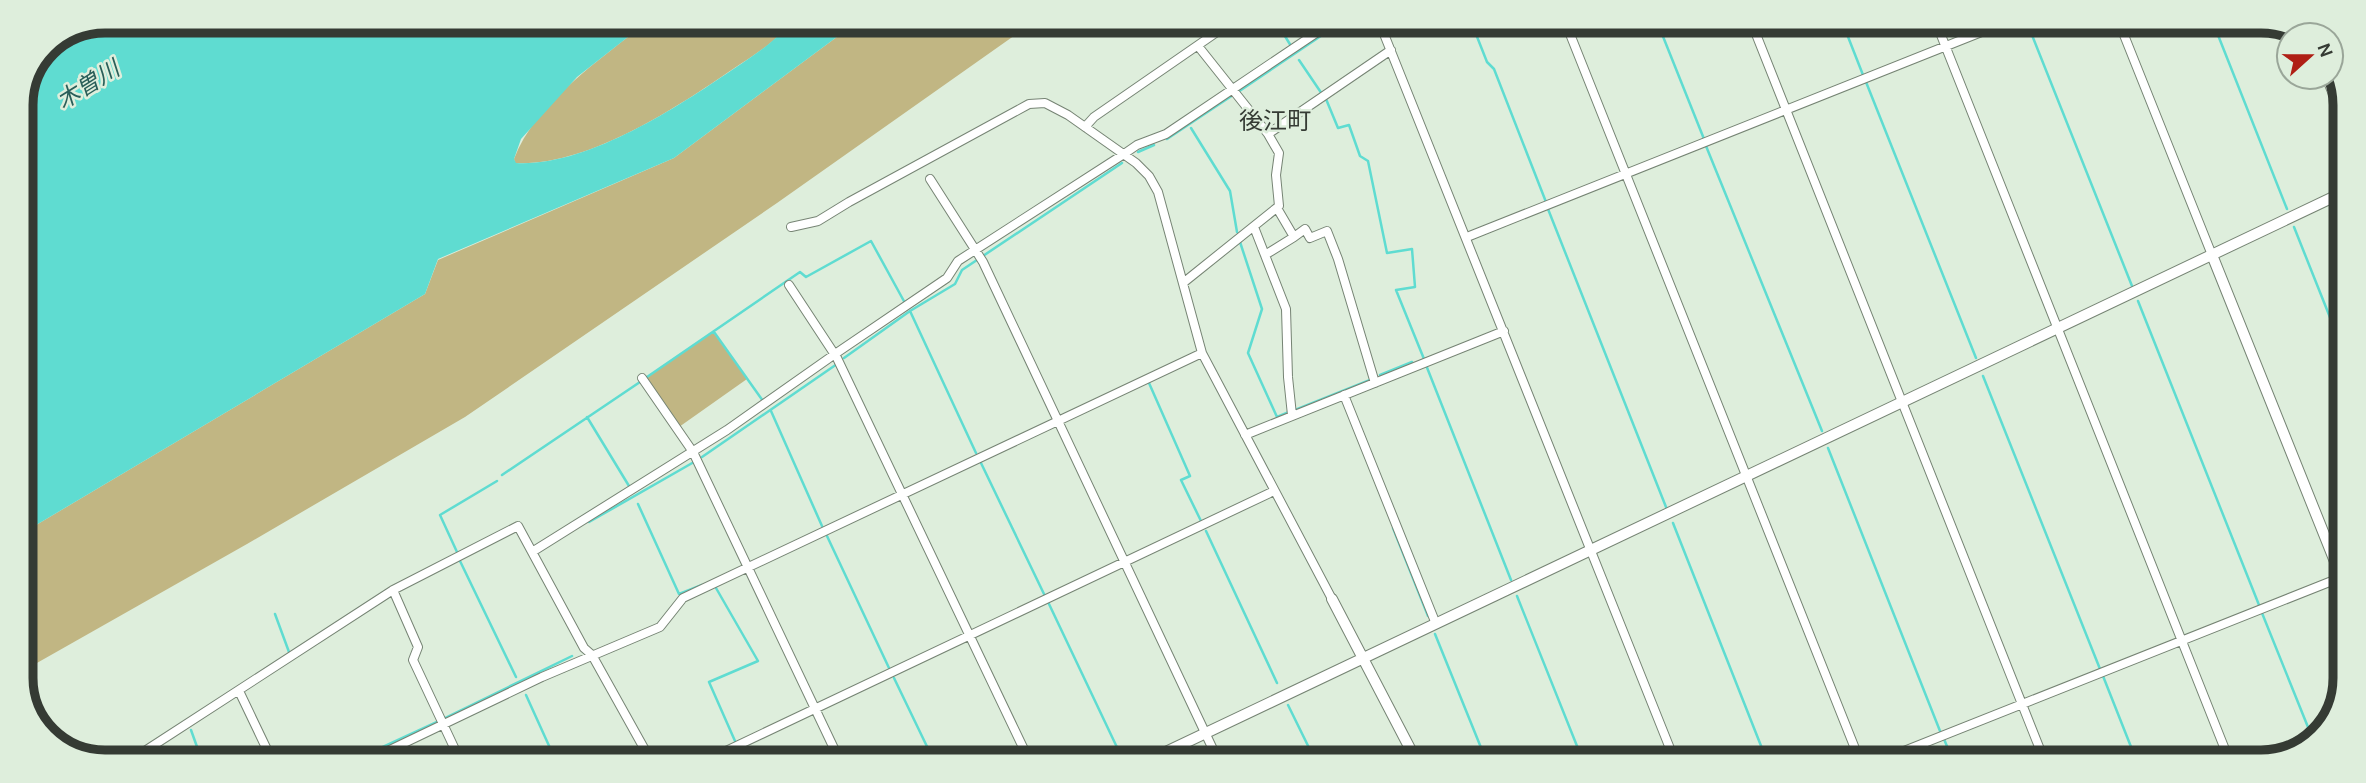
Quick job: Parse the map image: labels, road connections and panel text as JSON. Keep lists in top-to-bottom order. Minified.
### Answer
{"districts":["後江町"],"water":["木曽川"],"north":"right"}
